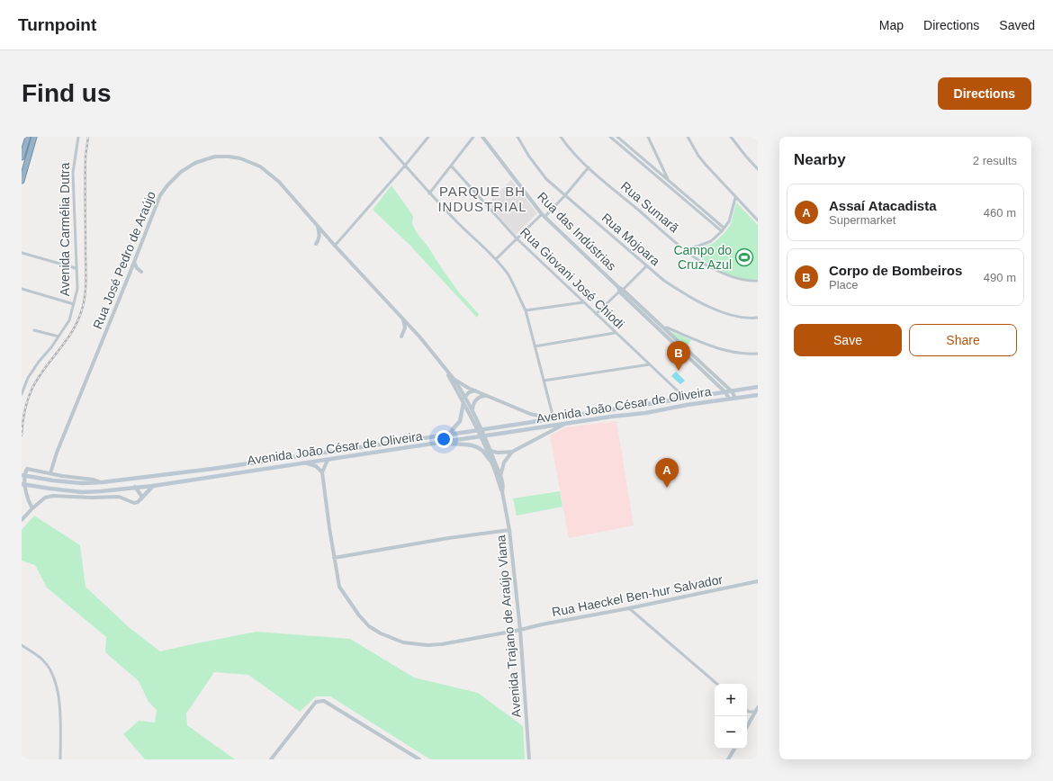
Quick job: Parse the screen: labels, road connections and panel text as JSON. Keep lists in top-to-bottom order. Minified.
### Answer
{"streets":{"main road":["Avenida João César de Oliveira"],"street":["Rua Sumarã","Avenida Carmélia Dutra","Rua das Indústrias","Rua Mojoara","Rua José Pedro de Araújo","Rua Giovani José Chiodi","Rua Haeckel Ben-hur Salvador","Avenida Trajano de Araújo Viana"]},"crossings":[["Rua das Indústrias","Avenida João César de Oliveira"],["Rua José Pedro de Araújo","Avenida João César de Oliveira"],["Rua José Pedro de Araújo","Avenida Trajano de Araújo Viana"],["Rua Giovani José Chiodi","Avenida João César de Oliveira"],["Rua Haeckel Ben-hur Salvador","Avenida Trajano de Araújo Viana"]],"districts":["PARQUE BH INDUSTRIAL"],"places":{"sports":["Campo do Cruz Azul"]},"page":{"header":"Turnpoint","nav":["Map","Directions","Saved"],"buttons":["Directions",["Save","Share"]],"title":"Find us","heading":["Nearby","2 results"],"list":[{"mark":"A","name":"Assaí Atacadista","note":"Supermarket","value":"460 m"},{"mark":"B","name":"Corpo de Bombeiros","note":"Place","value":"490 m"}],"pins":["B","A"],"map_buttons":["+","−"]}}
